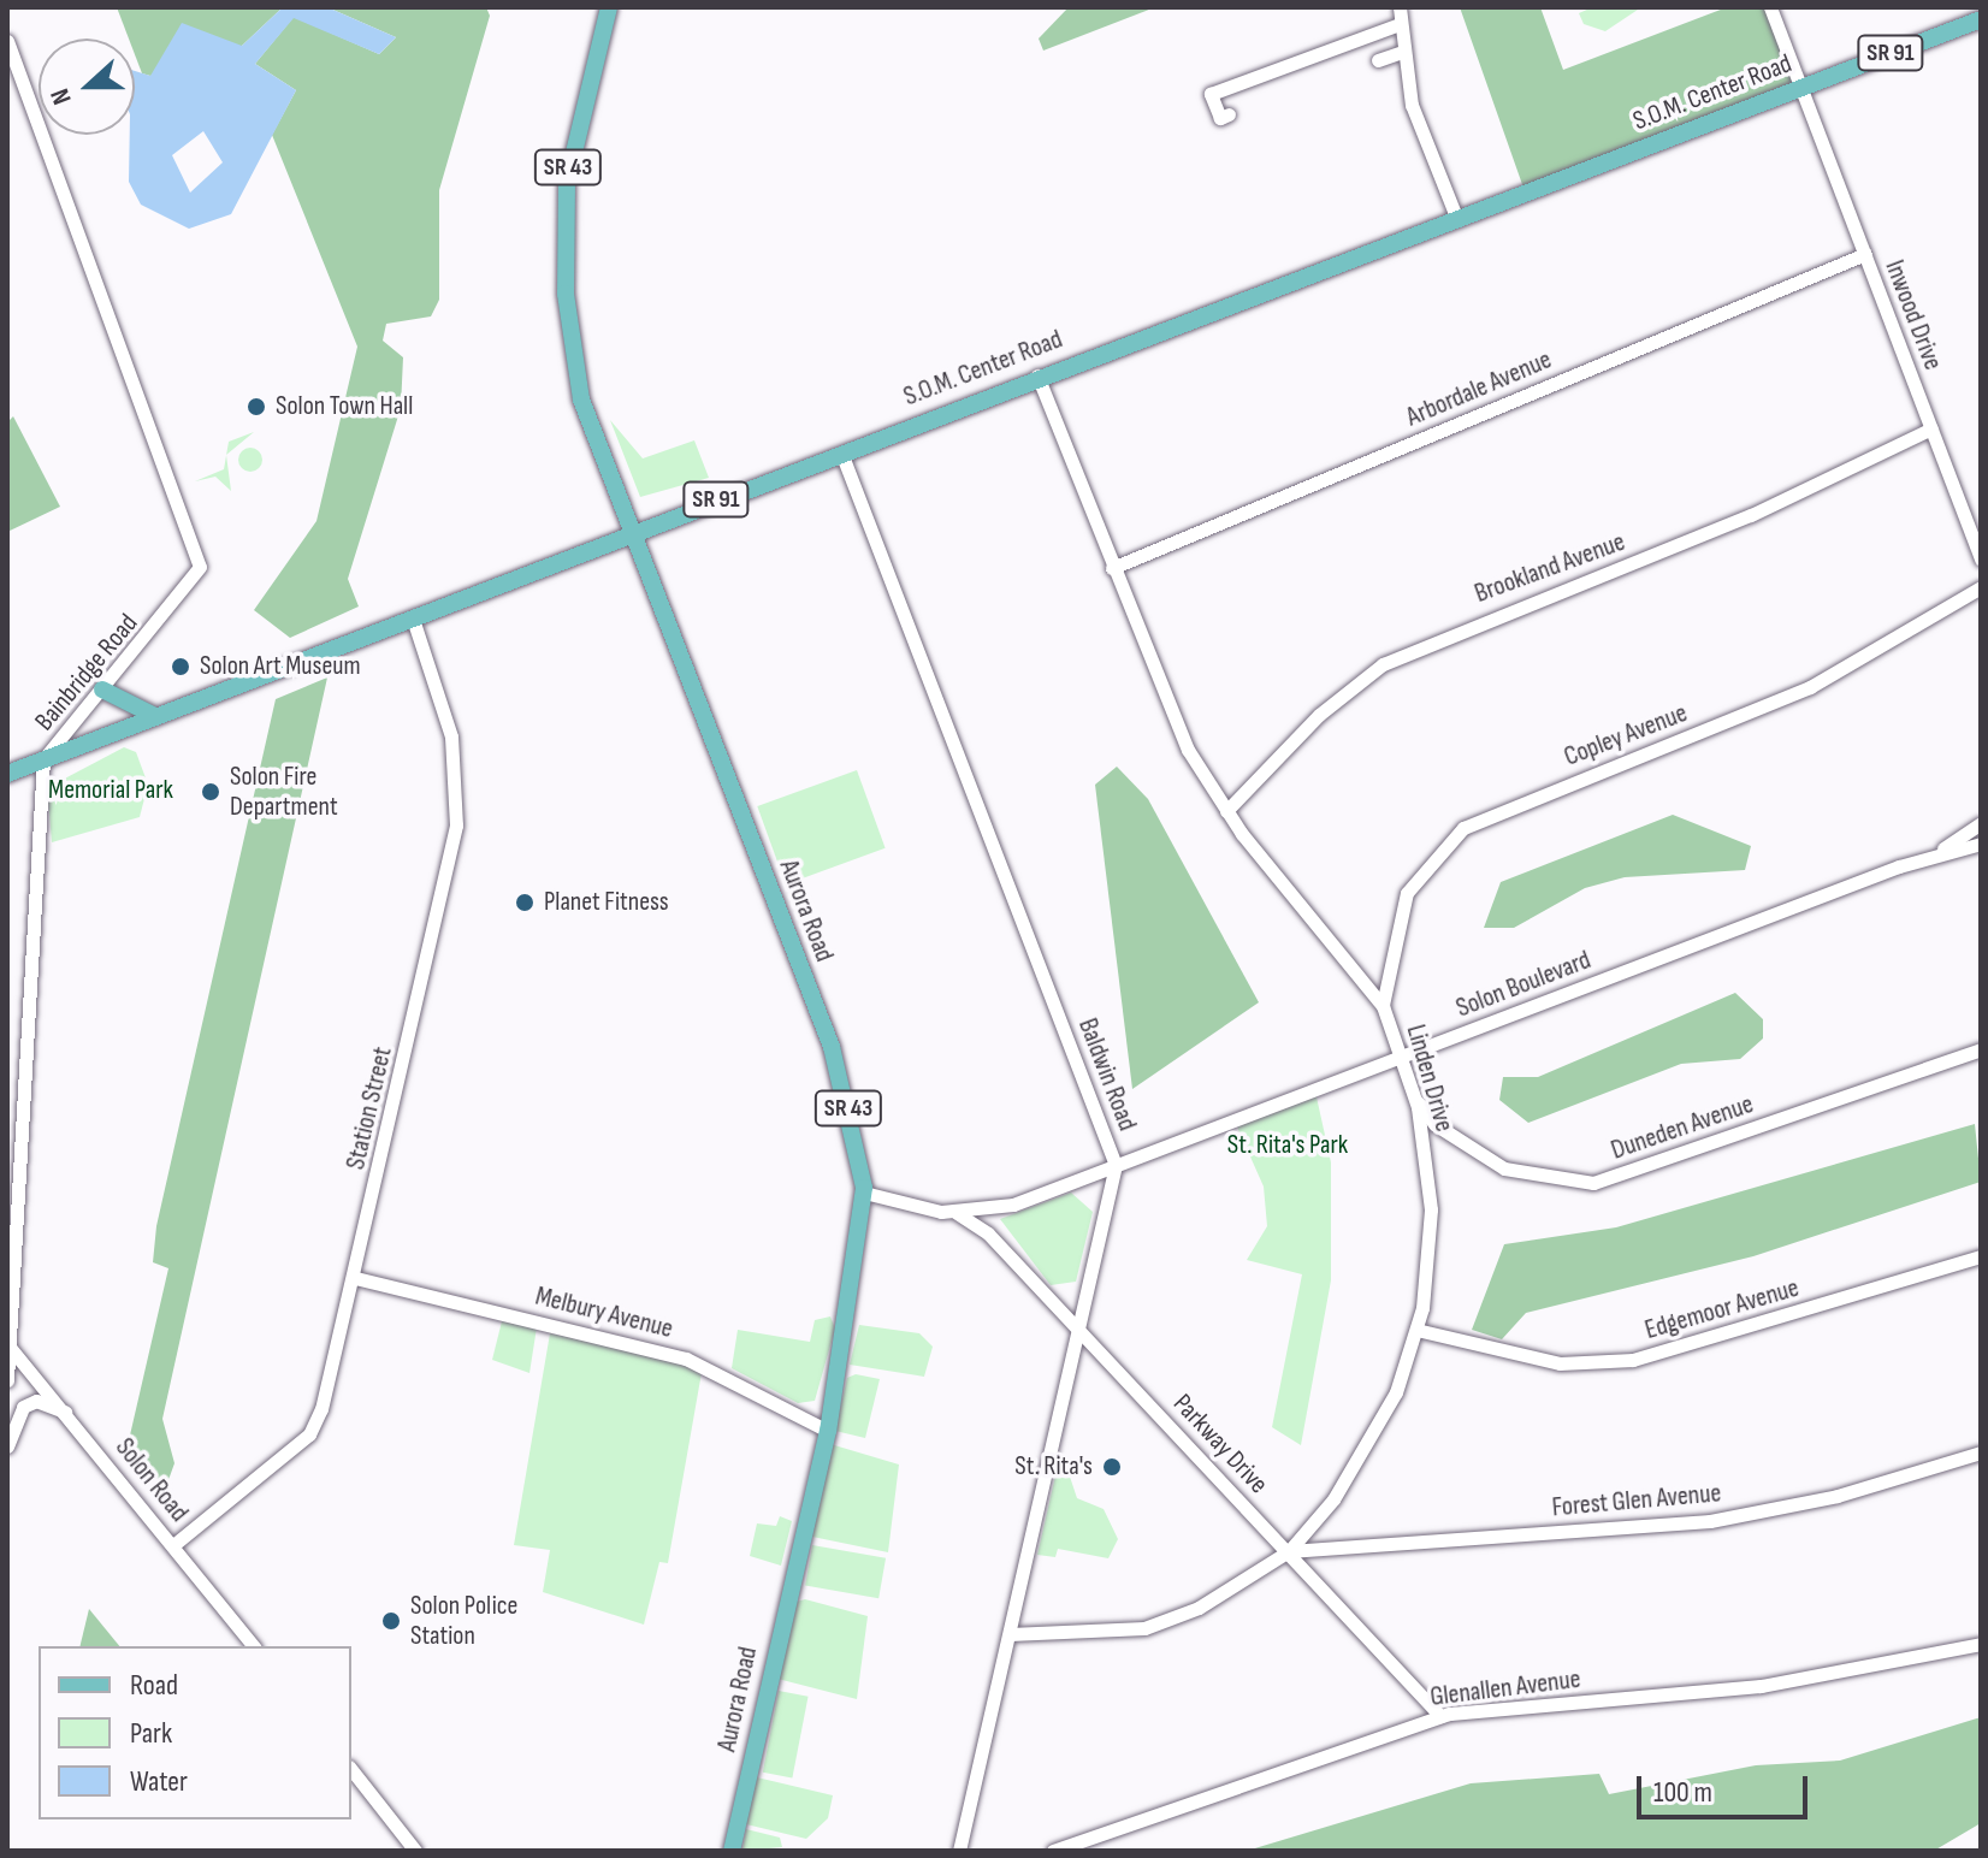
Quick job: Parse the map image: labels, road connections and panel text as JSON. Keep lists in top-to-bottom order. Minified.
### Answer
{"streets":{"main road":["SR 91","S.O.M. Center Road","SR 43","Aurora Road"],"street":["Inwood Drive","Arbordale Avenue","Brookland Avenue","Bainbridge Road","Copley Avenue","Solon Boulevard","Baldwin Road","Linden Drive","Station Street","Duneden Avenue","Edgemoor Avenue","Melbury Avenue","Parkway Drive","Solon Road","Forest Glen Avenue","Glenallen Avenue"]},"crossings":[["S.O.M. Center Road","Inwood Drive"],["S.O.M. Center Road","Bainbridge Road"],["S.O.M. Center Road","Aurora Road"],["S.O.M. Center Road","Baldwin Road"],["S.O.M. Center Road","Linden Drive"],["S.O.M. Center Road","Station Street"],["Inwood Drive","Arbordale Avenue"],["Inwood Drive","Brookland Avenue"],["Arbordale Avenue","Linden Drive"],["Brookland Avenue","Linden Drive"],["Bainbridge Road","Solon Road"],["Copley Avenue","Linden Drive"],["Aurora Road","Solon Boulevard"],["Aurora Road","Melbury Avenue"],["Solon Boulevard","Baldwin Road"],["Solon Boulevard","Linden Drive"],["Solon Boulevard","Parkway Drive"],["Baldwin Road","Linden Drive"],["Baldwin Road","Parkway Drive"],["Linden Drive","Duneden Avenue"],["Linden Drive","Edgemoor Avenue"],["Linden Drive","Parkway Drive"],["Linden Drive","Forest Glen Avenue"],["Station Street","Melbury Avenue"],["Station Street","Solon Road"],["Parkway Drive","Forest Glen Avenue"],["Parkway Drive","Glenallen Avenue"]],"parks":["Memorial Park","St. Rita's Park"],"places":["Solon Town Hall","Solon Art Museum","Solon Fire Department","Planet Fitness","St. Rita's","Solon Police Station"],"legend":["Road","Park","Water"],"scale_bar":"100 m","north":"left"}
